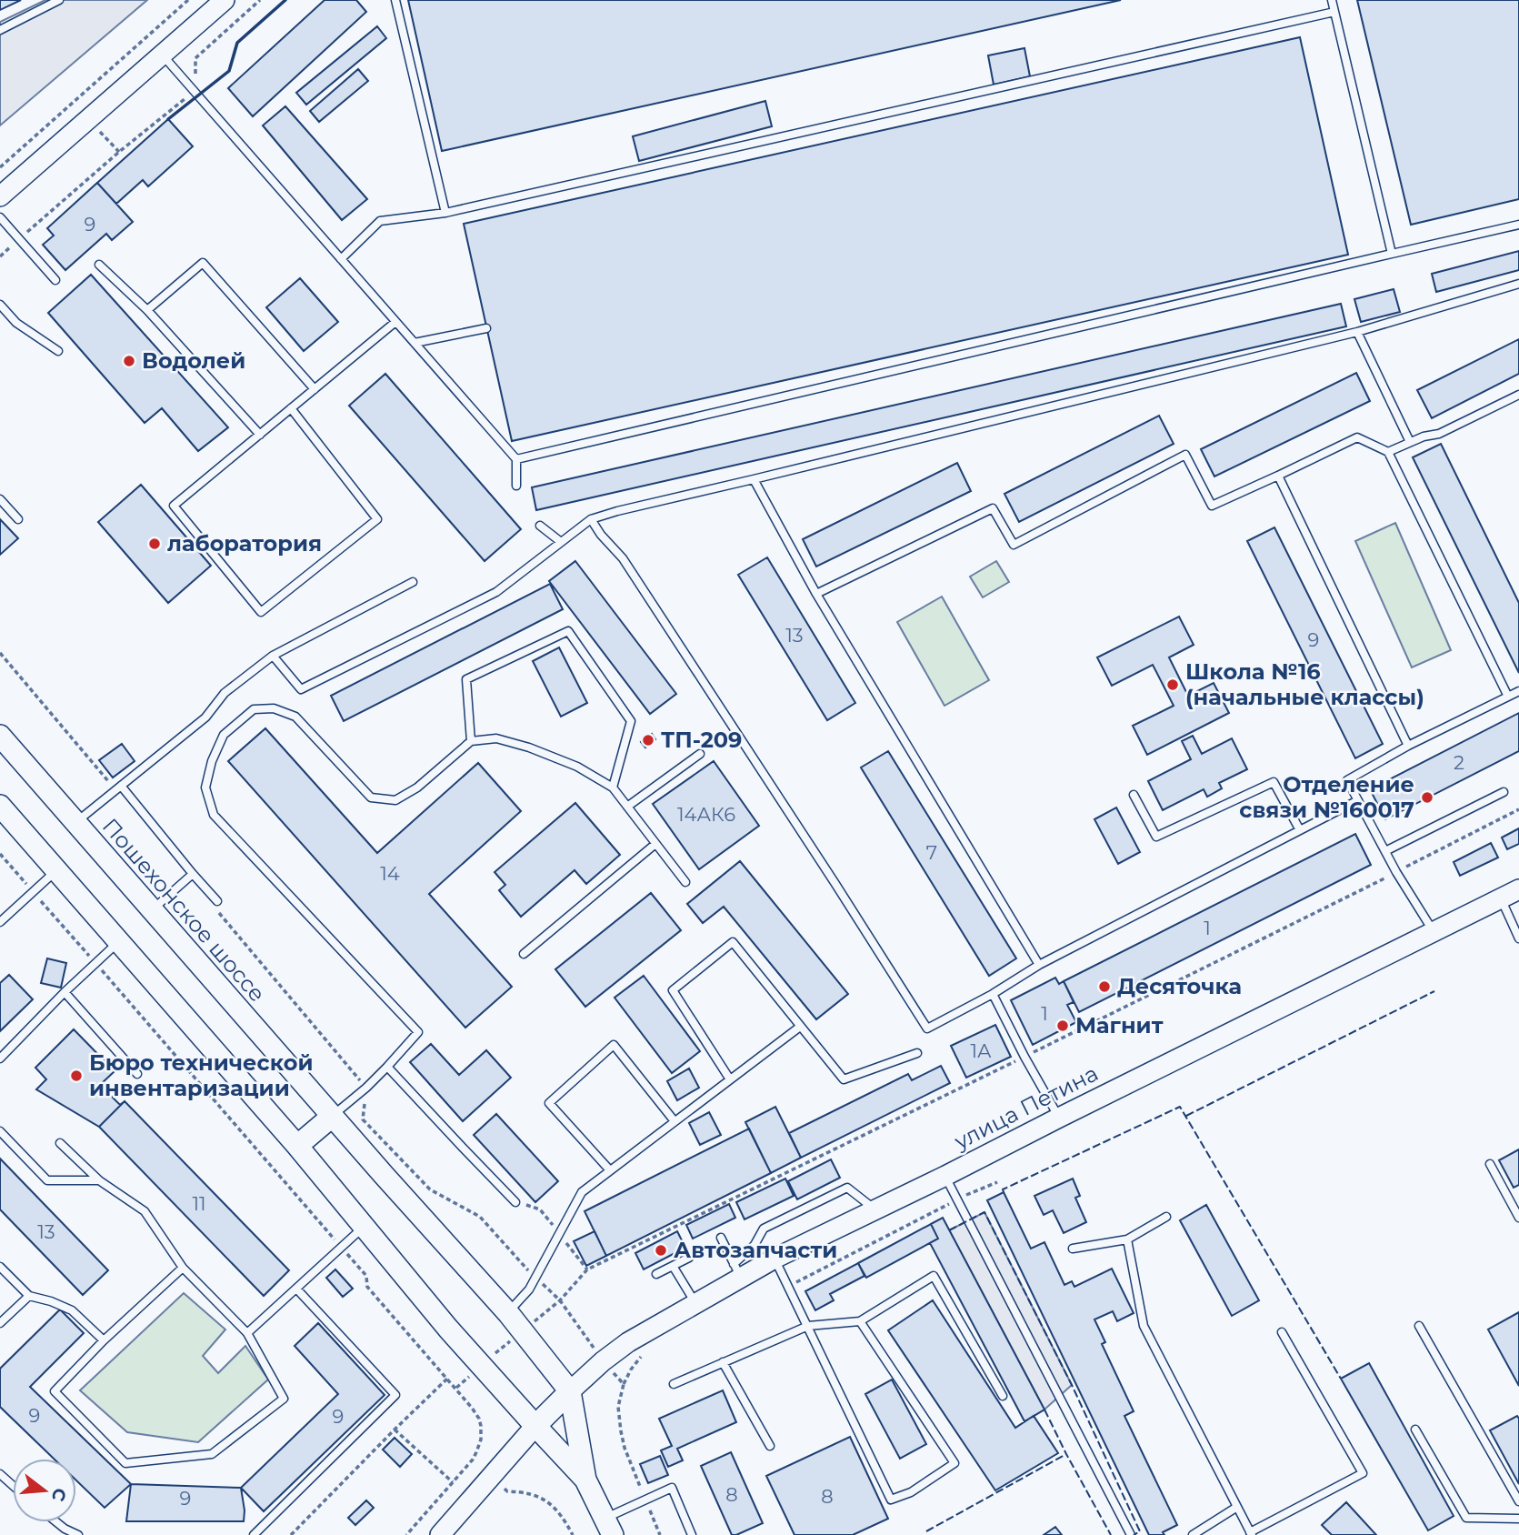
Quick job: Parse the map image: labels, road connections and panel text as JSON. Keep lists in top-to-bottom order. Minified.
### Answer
{"streets":{"main road":["Пошехонское шоссе"],"street":["улица Петина"]},"crossings":[["Пошехонское шоссе","улица Петина"]],"places":["Водолей","лаборатория","Школа №16 (начальные классы)","ТП-209","Отделение связи №160017","Десяточка","Магнит","Бюро технической инвентаризации","Автозапчасти"],"house_numbers":["9","13","9","2","14АК6","7","14","1","1","1А","11","13","9","9","8","8","9"],"north":"right"}
